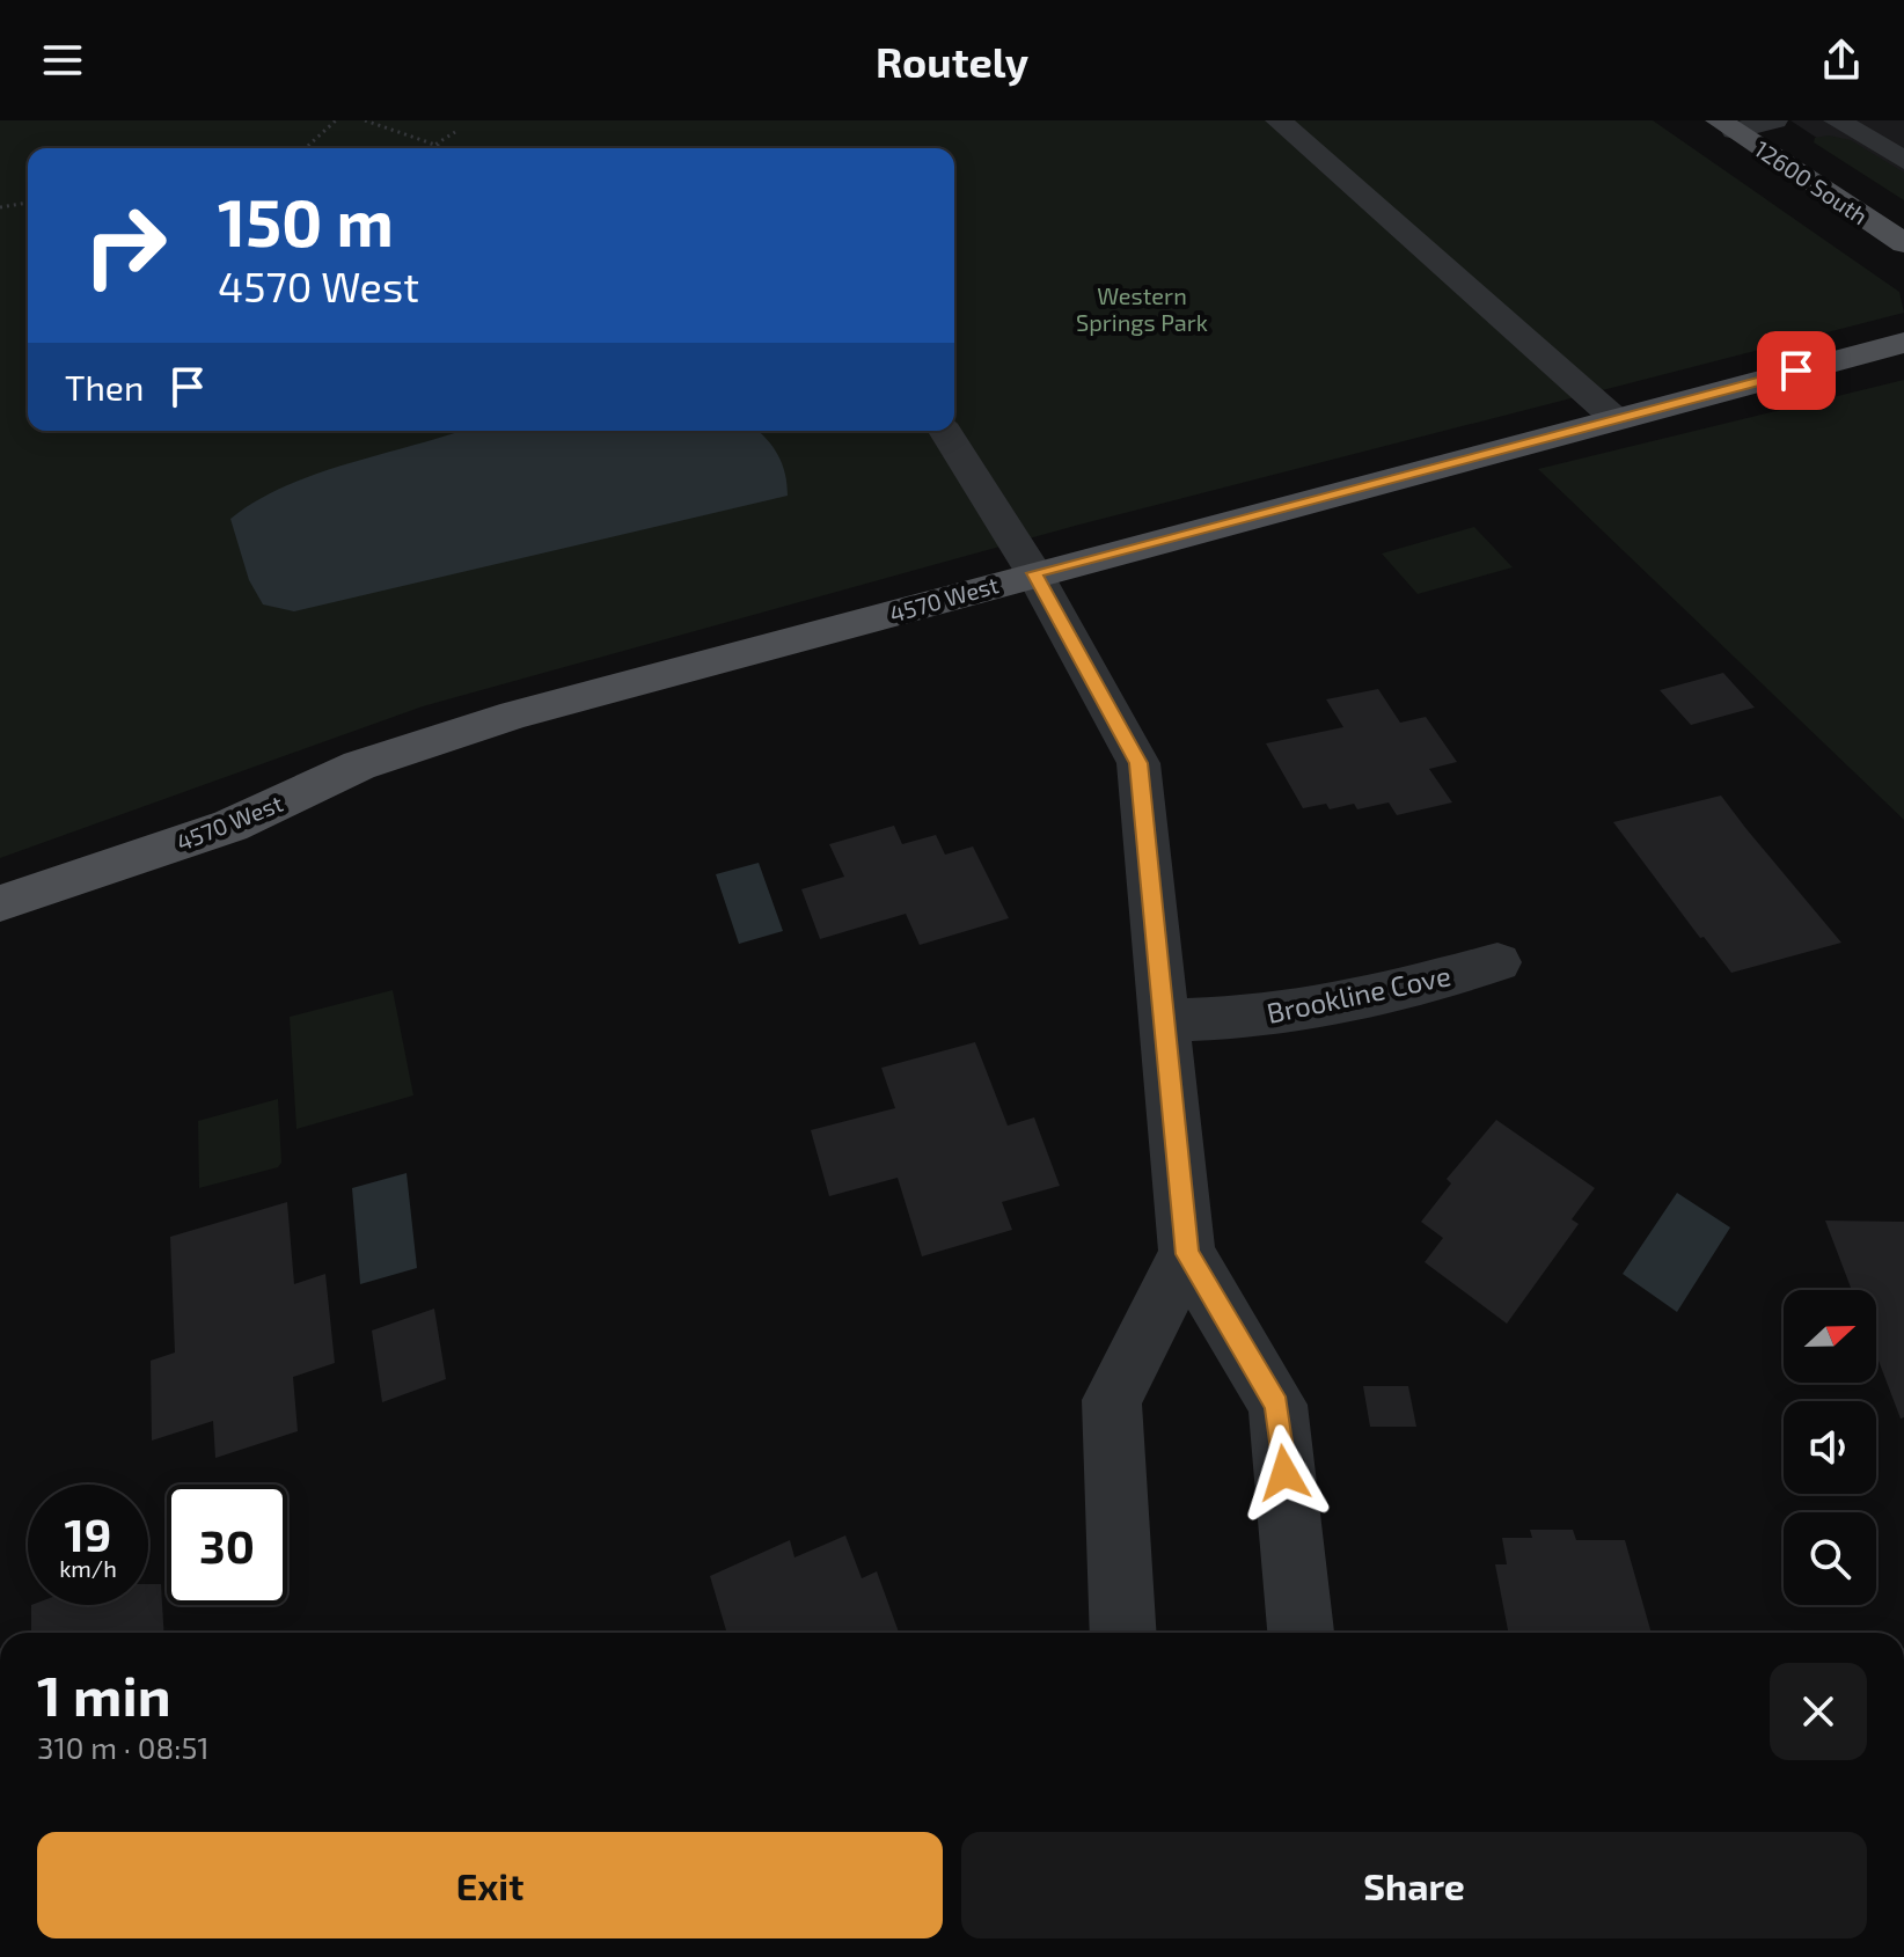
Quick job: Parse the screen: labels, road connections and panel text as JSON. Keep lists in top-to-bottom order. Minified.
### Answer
{"streets":{"main road":["12600 South","4570 West"],"street":["Brookline Cove"]},"parks":["Western Springs Park"],"north":"right","page":{"header":"Routely","turn":["150 m","4570 West"],"then":"Then","speed":"19 km/h","limit":"30","heading":["1 min","310 m · 08:51"],"buttons":["Exit","Share"]}}
